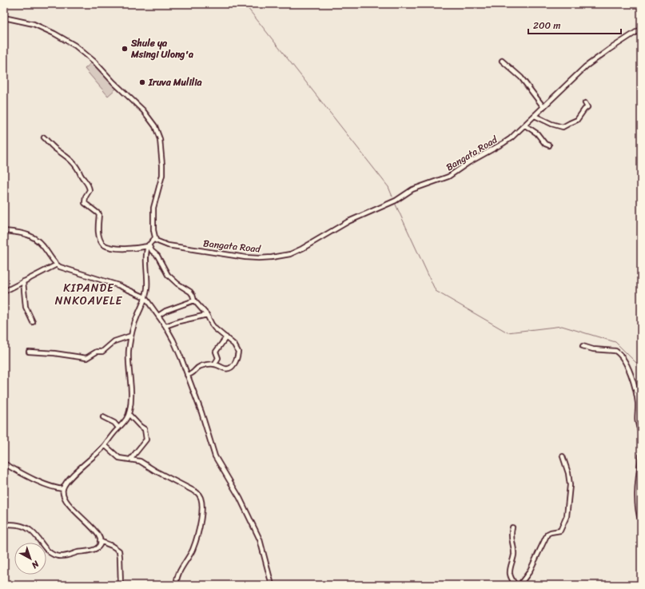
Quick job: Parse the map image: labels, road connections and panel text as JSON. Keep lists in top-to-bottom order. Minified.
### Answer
{"streets":{"street":["Bangata Road"]},"districts":["KIPANDE NNKOAVELE"],"places":["Shule ya Msingi Ulong'a","Iruva Mulilia"],"scale_bar":"200 m","north":"bottom right"}
